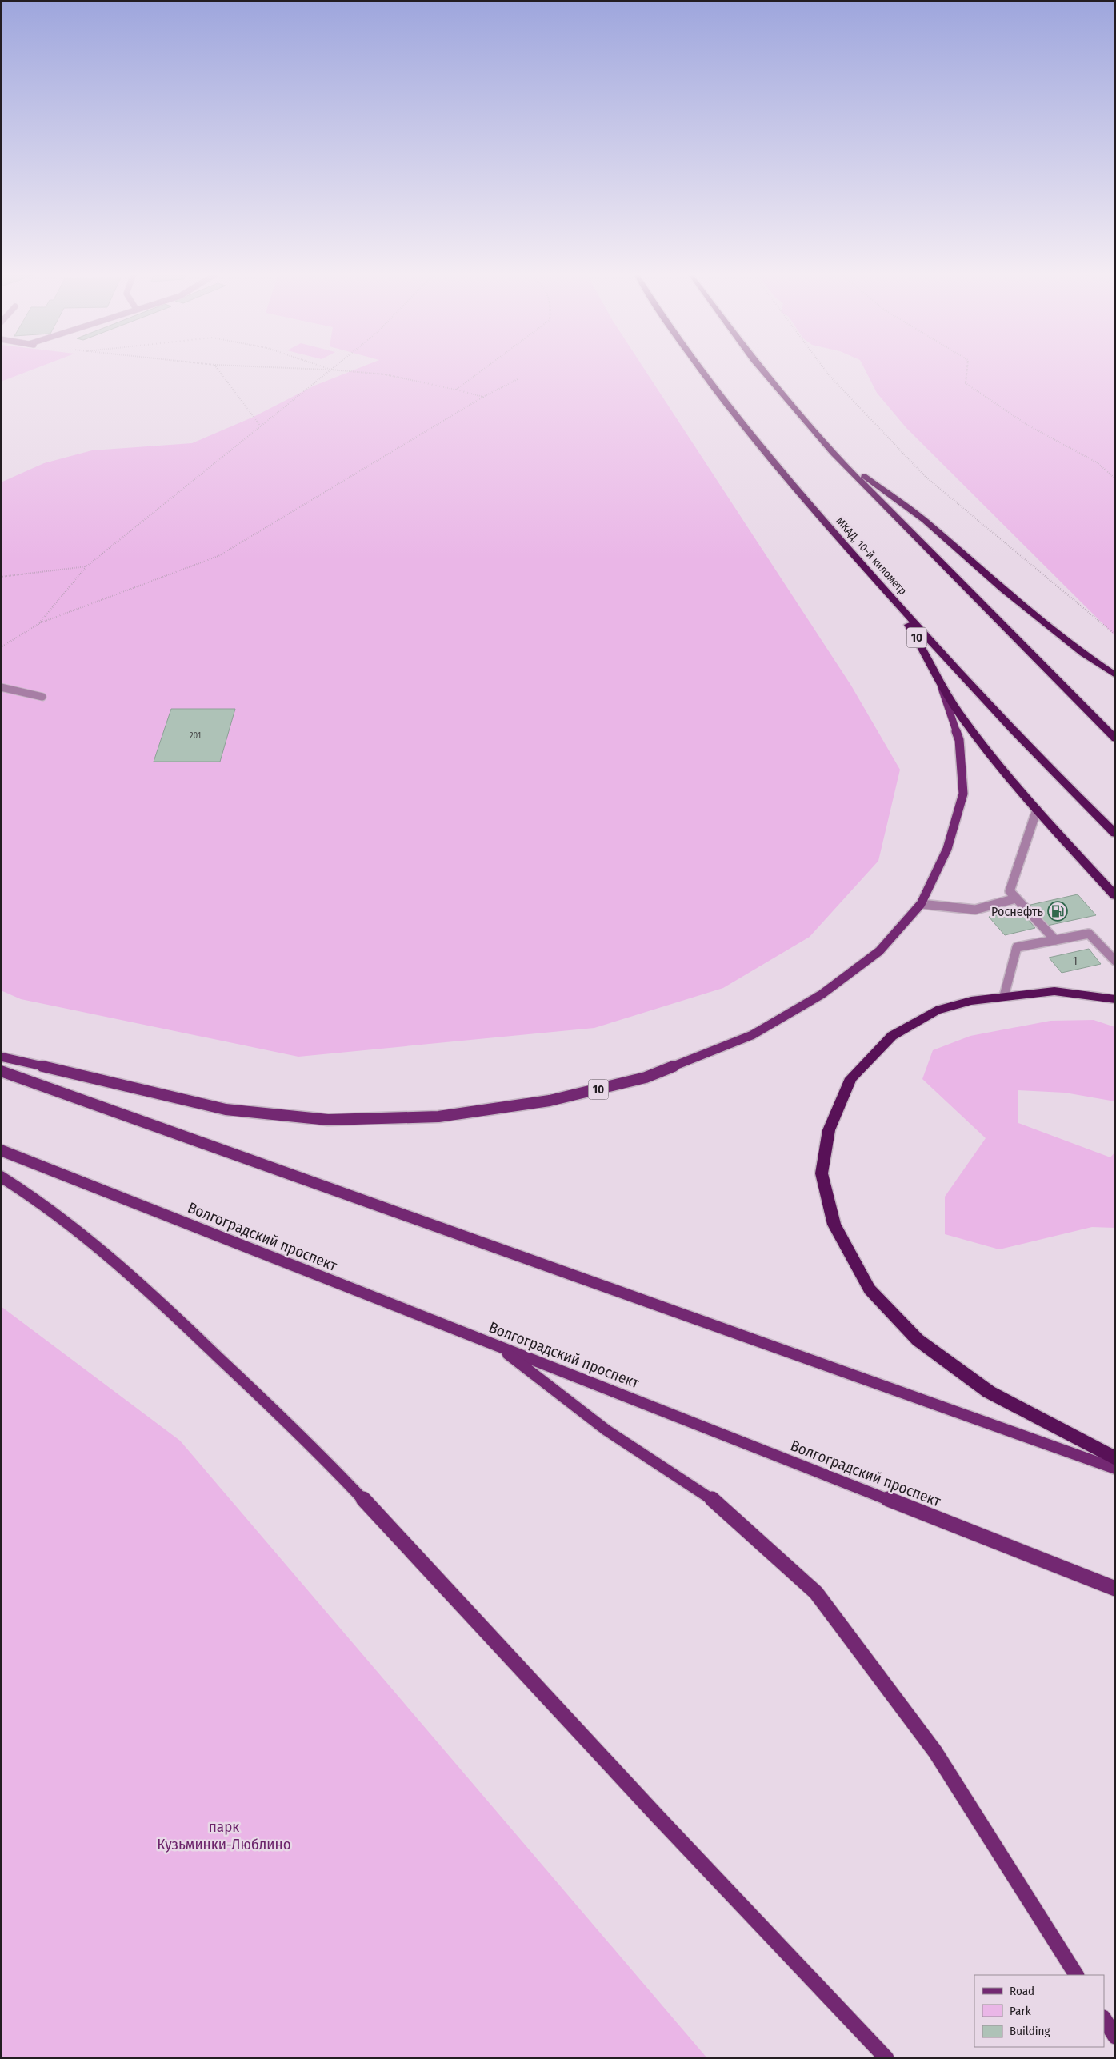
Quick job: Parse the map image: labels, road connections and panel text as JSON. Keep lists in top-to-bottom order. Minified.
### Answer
{"streets":{"highway":["МКАД, 10-й километр","10"],"main road":["Волгоградский проспект"]},"crossings":[["МКАД, 10-й километр","10"]],"parks":["парк Кузьминки-Люблино"],"places":{"fuel station":["Роснефть"]},"house_numbers":["201","1"],"legend":["Road","Park","Building"]}
